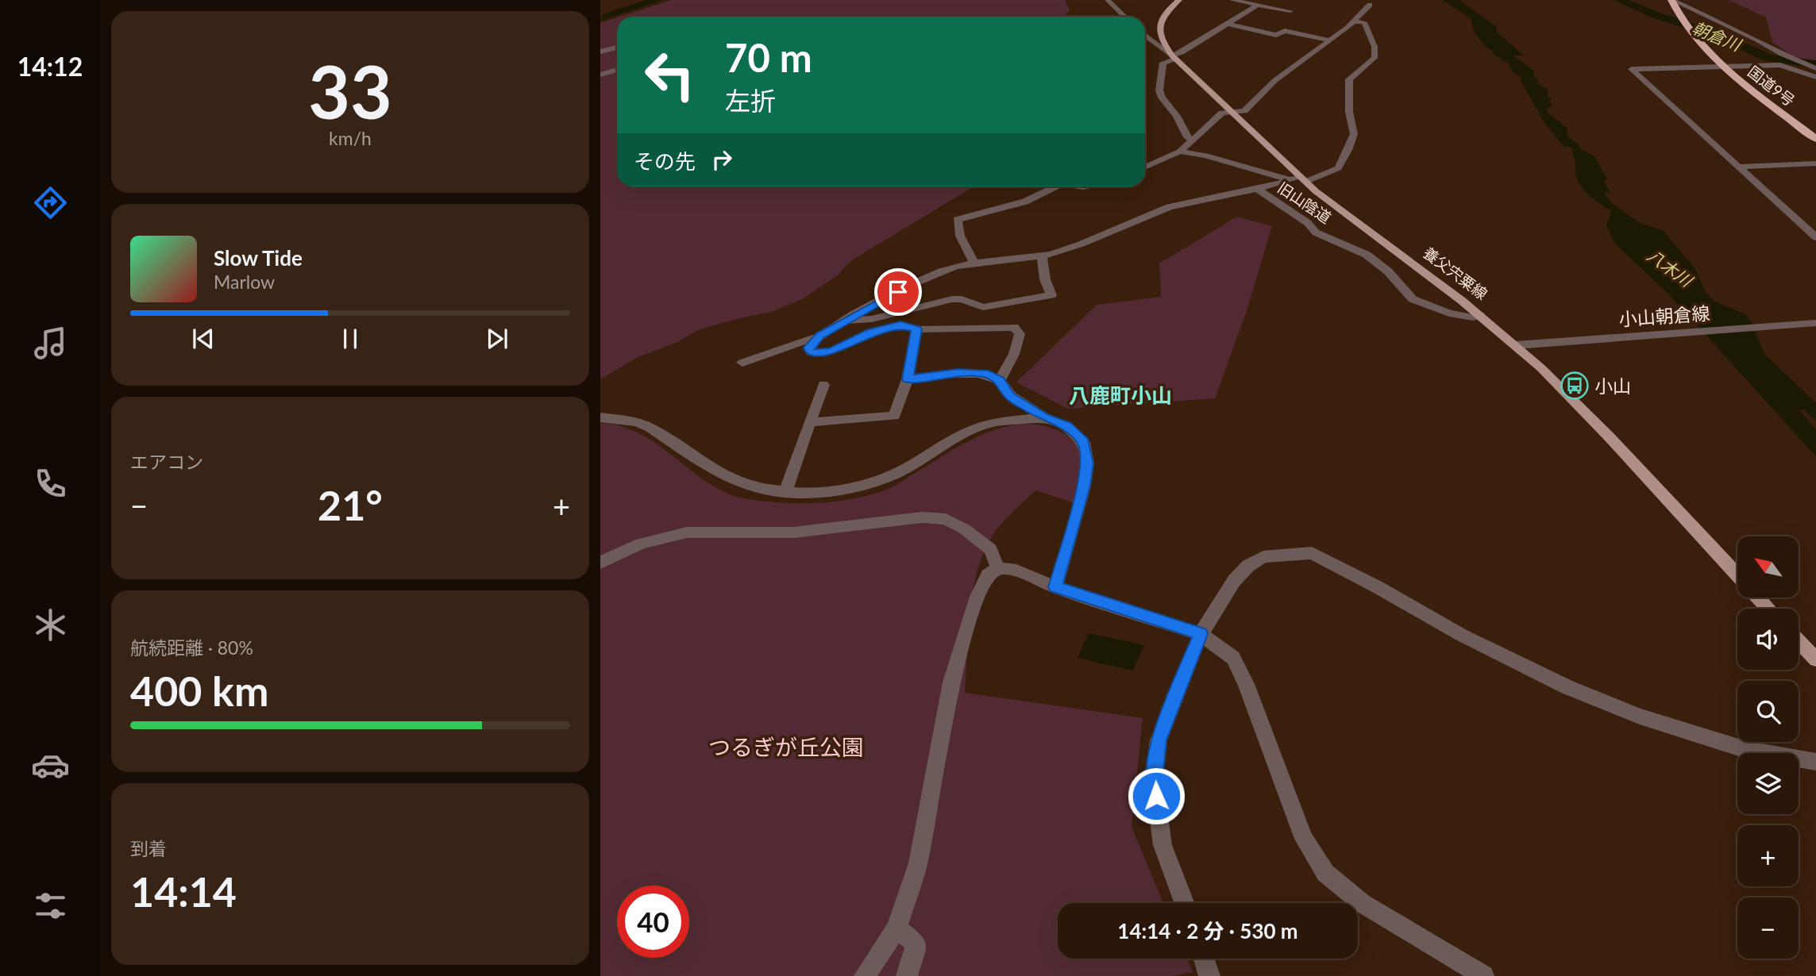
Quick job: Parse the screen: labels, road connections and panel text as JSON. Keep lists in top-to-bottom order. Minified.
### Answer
{"streets":{"highway":["国道9号"],"main road":["養父宍粟線"],"street":["旧山陰道","小山朝倉線"]},"crossings":[["旧山陰道","養父宍粟線"],["養父宍粟線","小山朝倉線"]],"districts":["八鹿町小山"],"water":["朝倉川","八木川"],"parks":["つるぎが丘公園"],"places":{"bus stop":["小山"]},"north":"top left","page":{"tabs":"14:12","tile":[["33","km/h"],"エアコン",["航続距離 · 80%","400 km"],["到着","14:14"]],"turn":["70 m","左折"],"then":"その先","song":["Slow Tide","Marlow"],"heat":["−","21°","+"],"map_buttons":["+","−"],"limit":"40","trip":"14:14 · 2 分 · 530 m"}}
